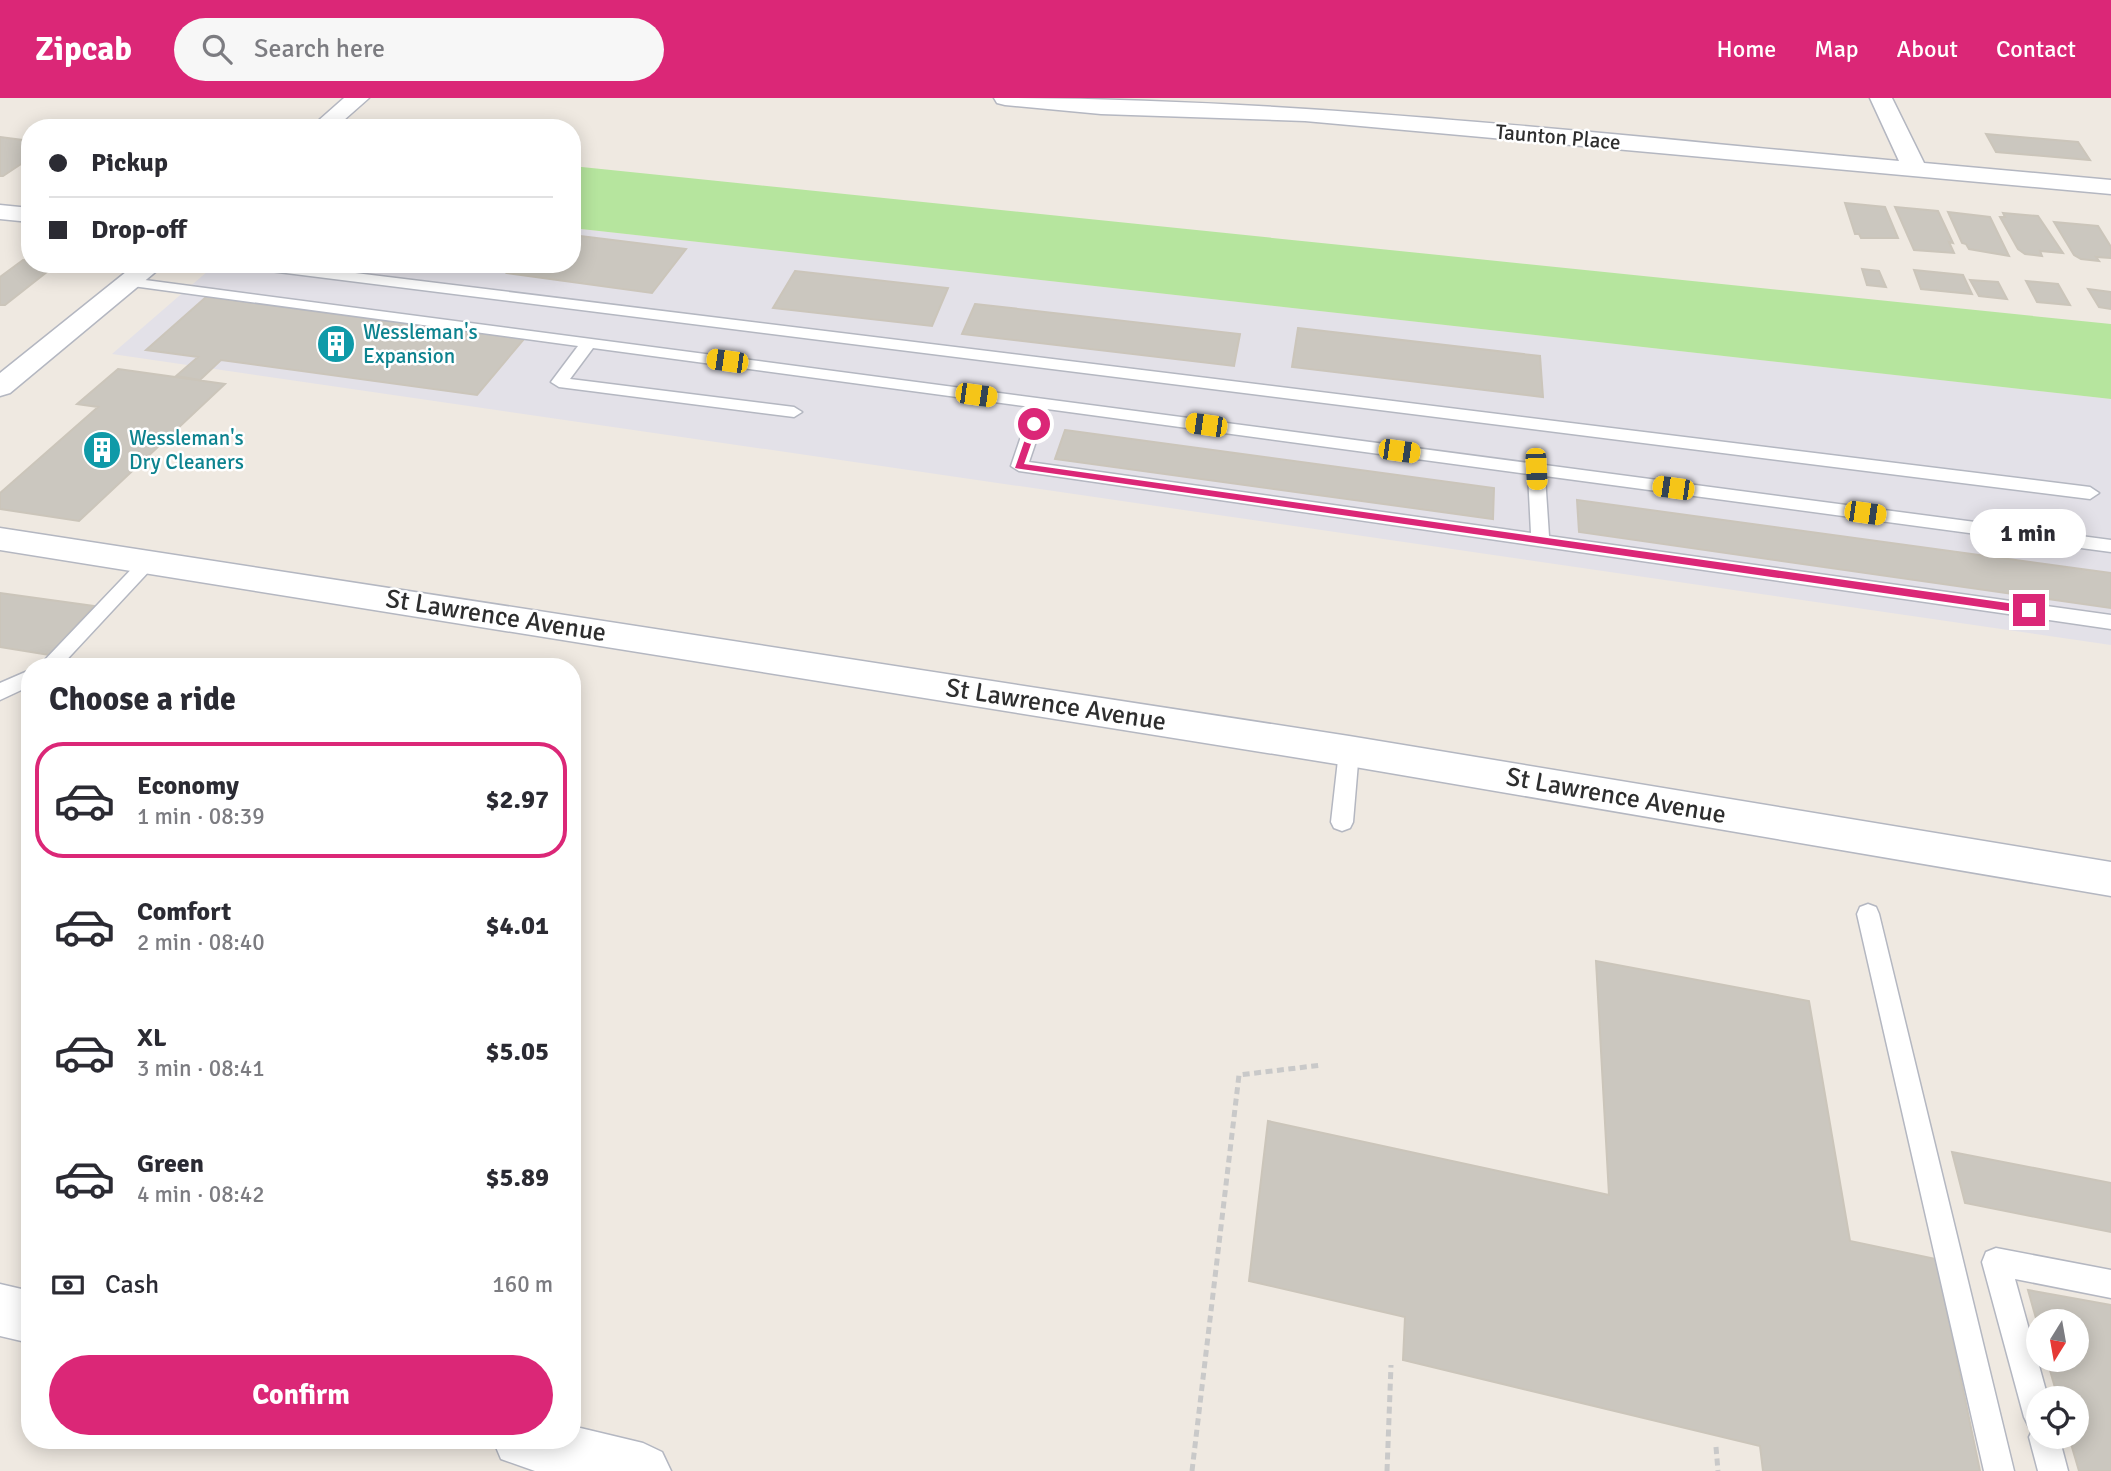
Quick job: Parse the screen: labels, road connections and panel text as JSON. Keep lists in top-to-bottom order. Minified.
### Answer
{"streets":{"street":["Taunton Place","St Lawrence Avenue"]},"places":{"building":["Wessleman's Expansion","Wessleman's Dry Cleaners"]},"north":"bottom","page":{"header":"Zipcab","search":"Search here","nav":["Home","Map","About","Contact"],"banner":["Pickup","Drop-off"],"bubble":"1 min","heading":"Choose a ride","list":[{"name":"Economy","note":"1 min · 08:39","value":"$2.97"},{"name":"Comfort","note":"2 min · 08:40","value":"$4.01"},{"name":"XL","note":"3 min · 08:41","value":"$5.05"},{"name":"Green","note":"4 min · 08:42","value":"$5.89"}],"pay":["Cash","160 m"],"buttons":"Confirm"}}
